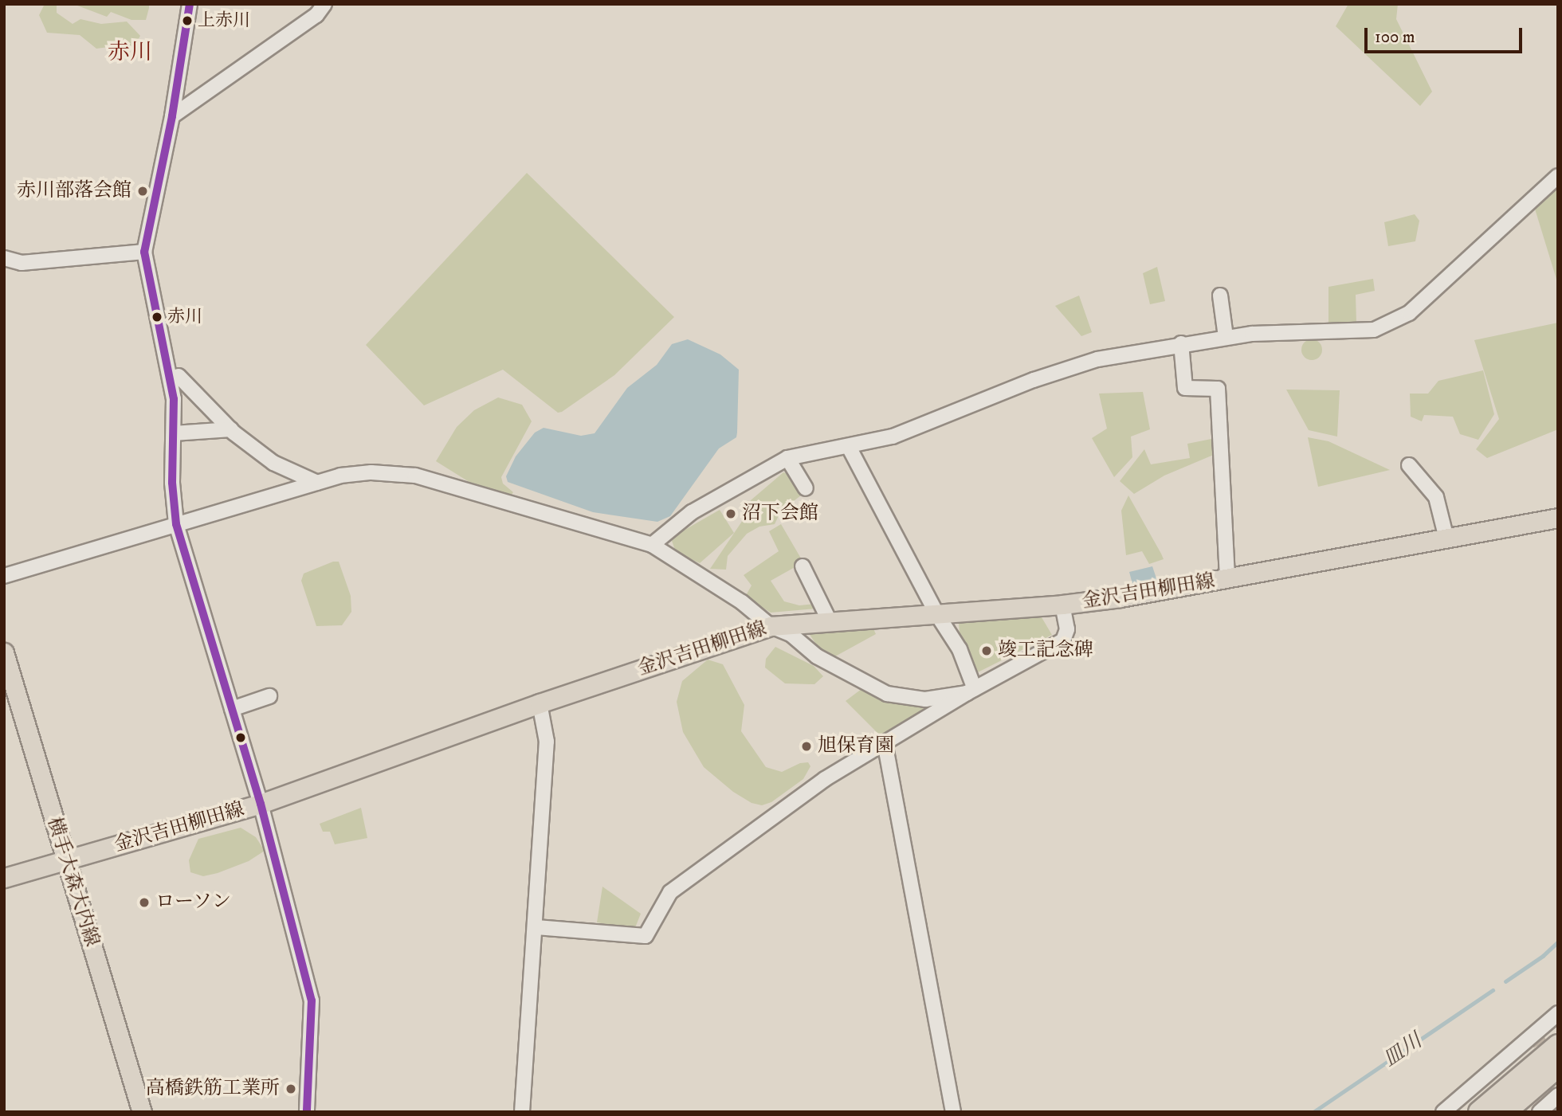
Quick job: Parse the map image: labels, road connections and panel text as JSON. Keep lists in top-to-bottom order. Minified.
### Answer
{"streets":{"main road":["金沢吉田柳田線","横手大森大内線"]},"crossings":[["金沢吉田柳田線","横手大森大内線"]],"districts":["赤川"],"water":["皿川"],"places":["上赤川","赤川部落会館","赤川","沼下会館","竣工記念碑","旭保育園","ローソン","高橋鉄筋工業所"],"scale_bar":"100 m"}
